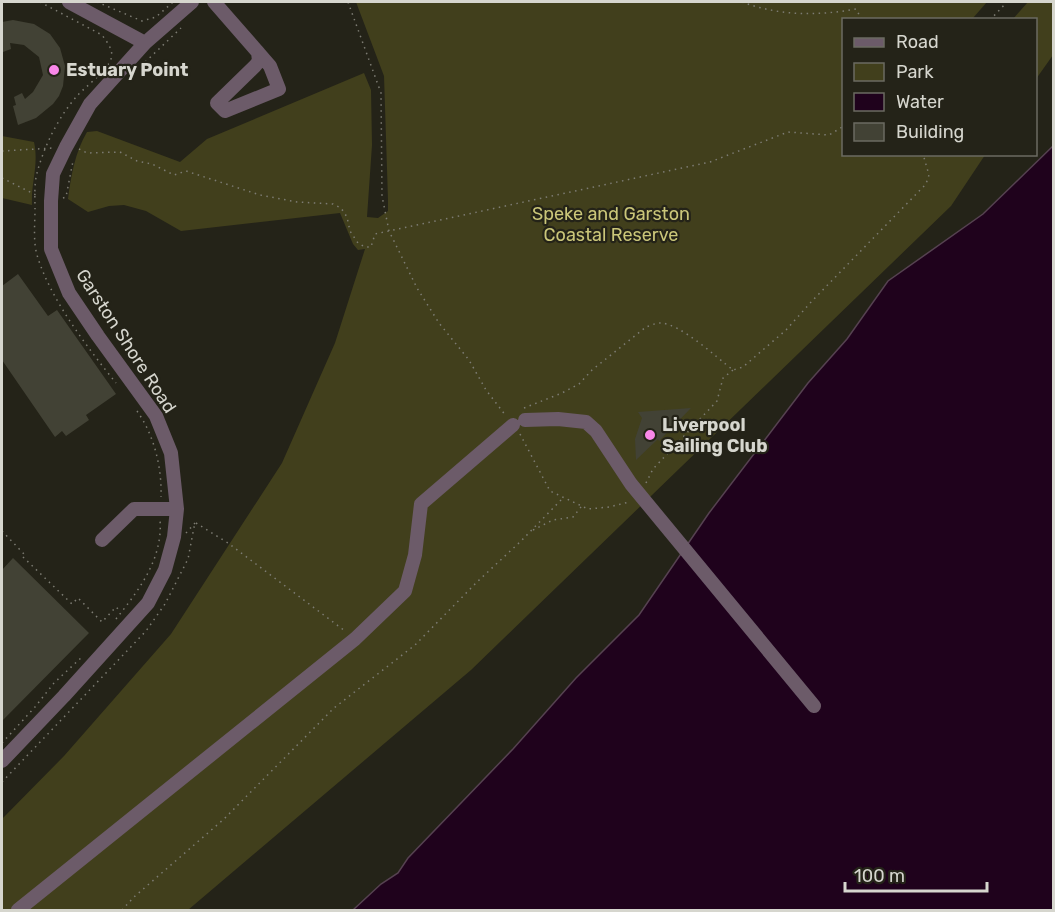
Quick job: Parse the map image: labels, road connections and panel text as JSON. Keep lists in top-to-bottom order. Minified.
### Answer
{"streets":{"street":["Garston Shore Road"]},"parks":["Speke and Garston Coastal Reserve"],"places":["Estuary Point","Liverpool Sailing Club"],"legend":["Road","Park","Water","Building"],"scale_bar":"100 m"}
